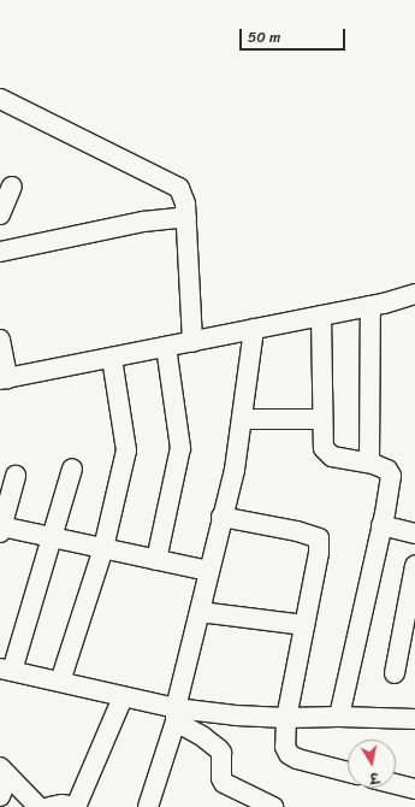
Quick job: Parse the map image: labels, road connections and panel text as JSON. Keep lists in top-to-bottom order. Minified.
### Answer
{"scale_bar":"50 m","north":"bottom"}
